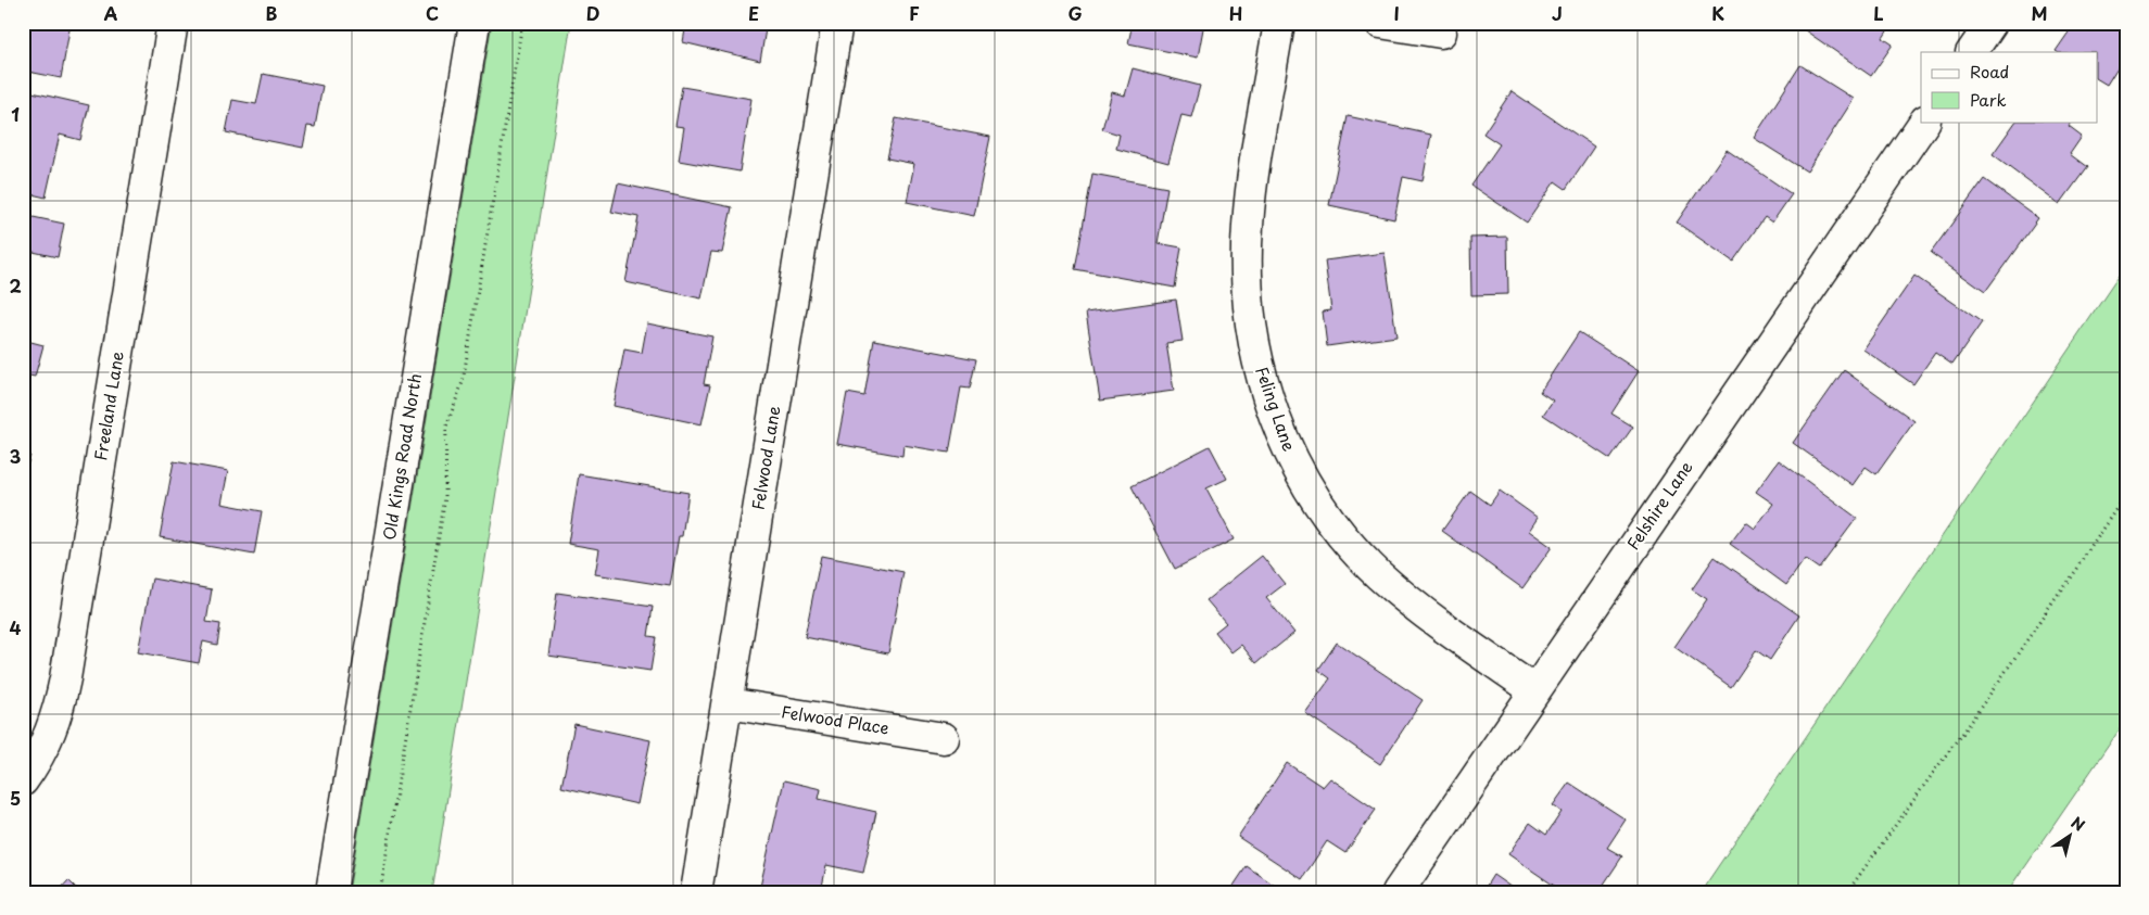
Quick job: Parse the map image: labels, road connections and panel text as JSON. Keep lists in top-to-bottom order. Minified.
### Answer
{"streets":{"street":["Freeland Lane","Feling Lane","Old Kings Road North","Felwood Lane","Felshire Lane","Felwood Place"]},"crossings":[["Feling Lane","Felshire Lane"],["Felwood Lane","Felwood Place"]],"legend":["Road","Park"],"north":"top right","grid":{"columns":["A","B","C","D","E","F","G","H","I","J","K","L","M"],"rows":["1","2","3","4","5"]}}
